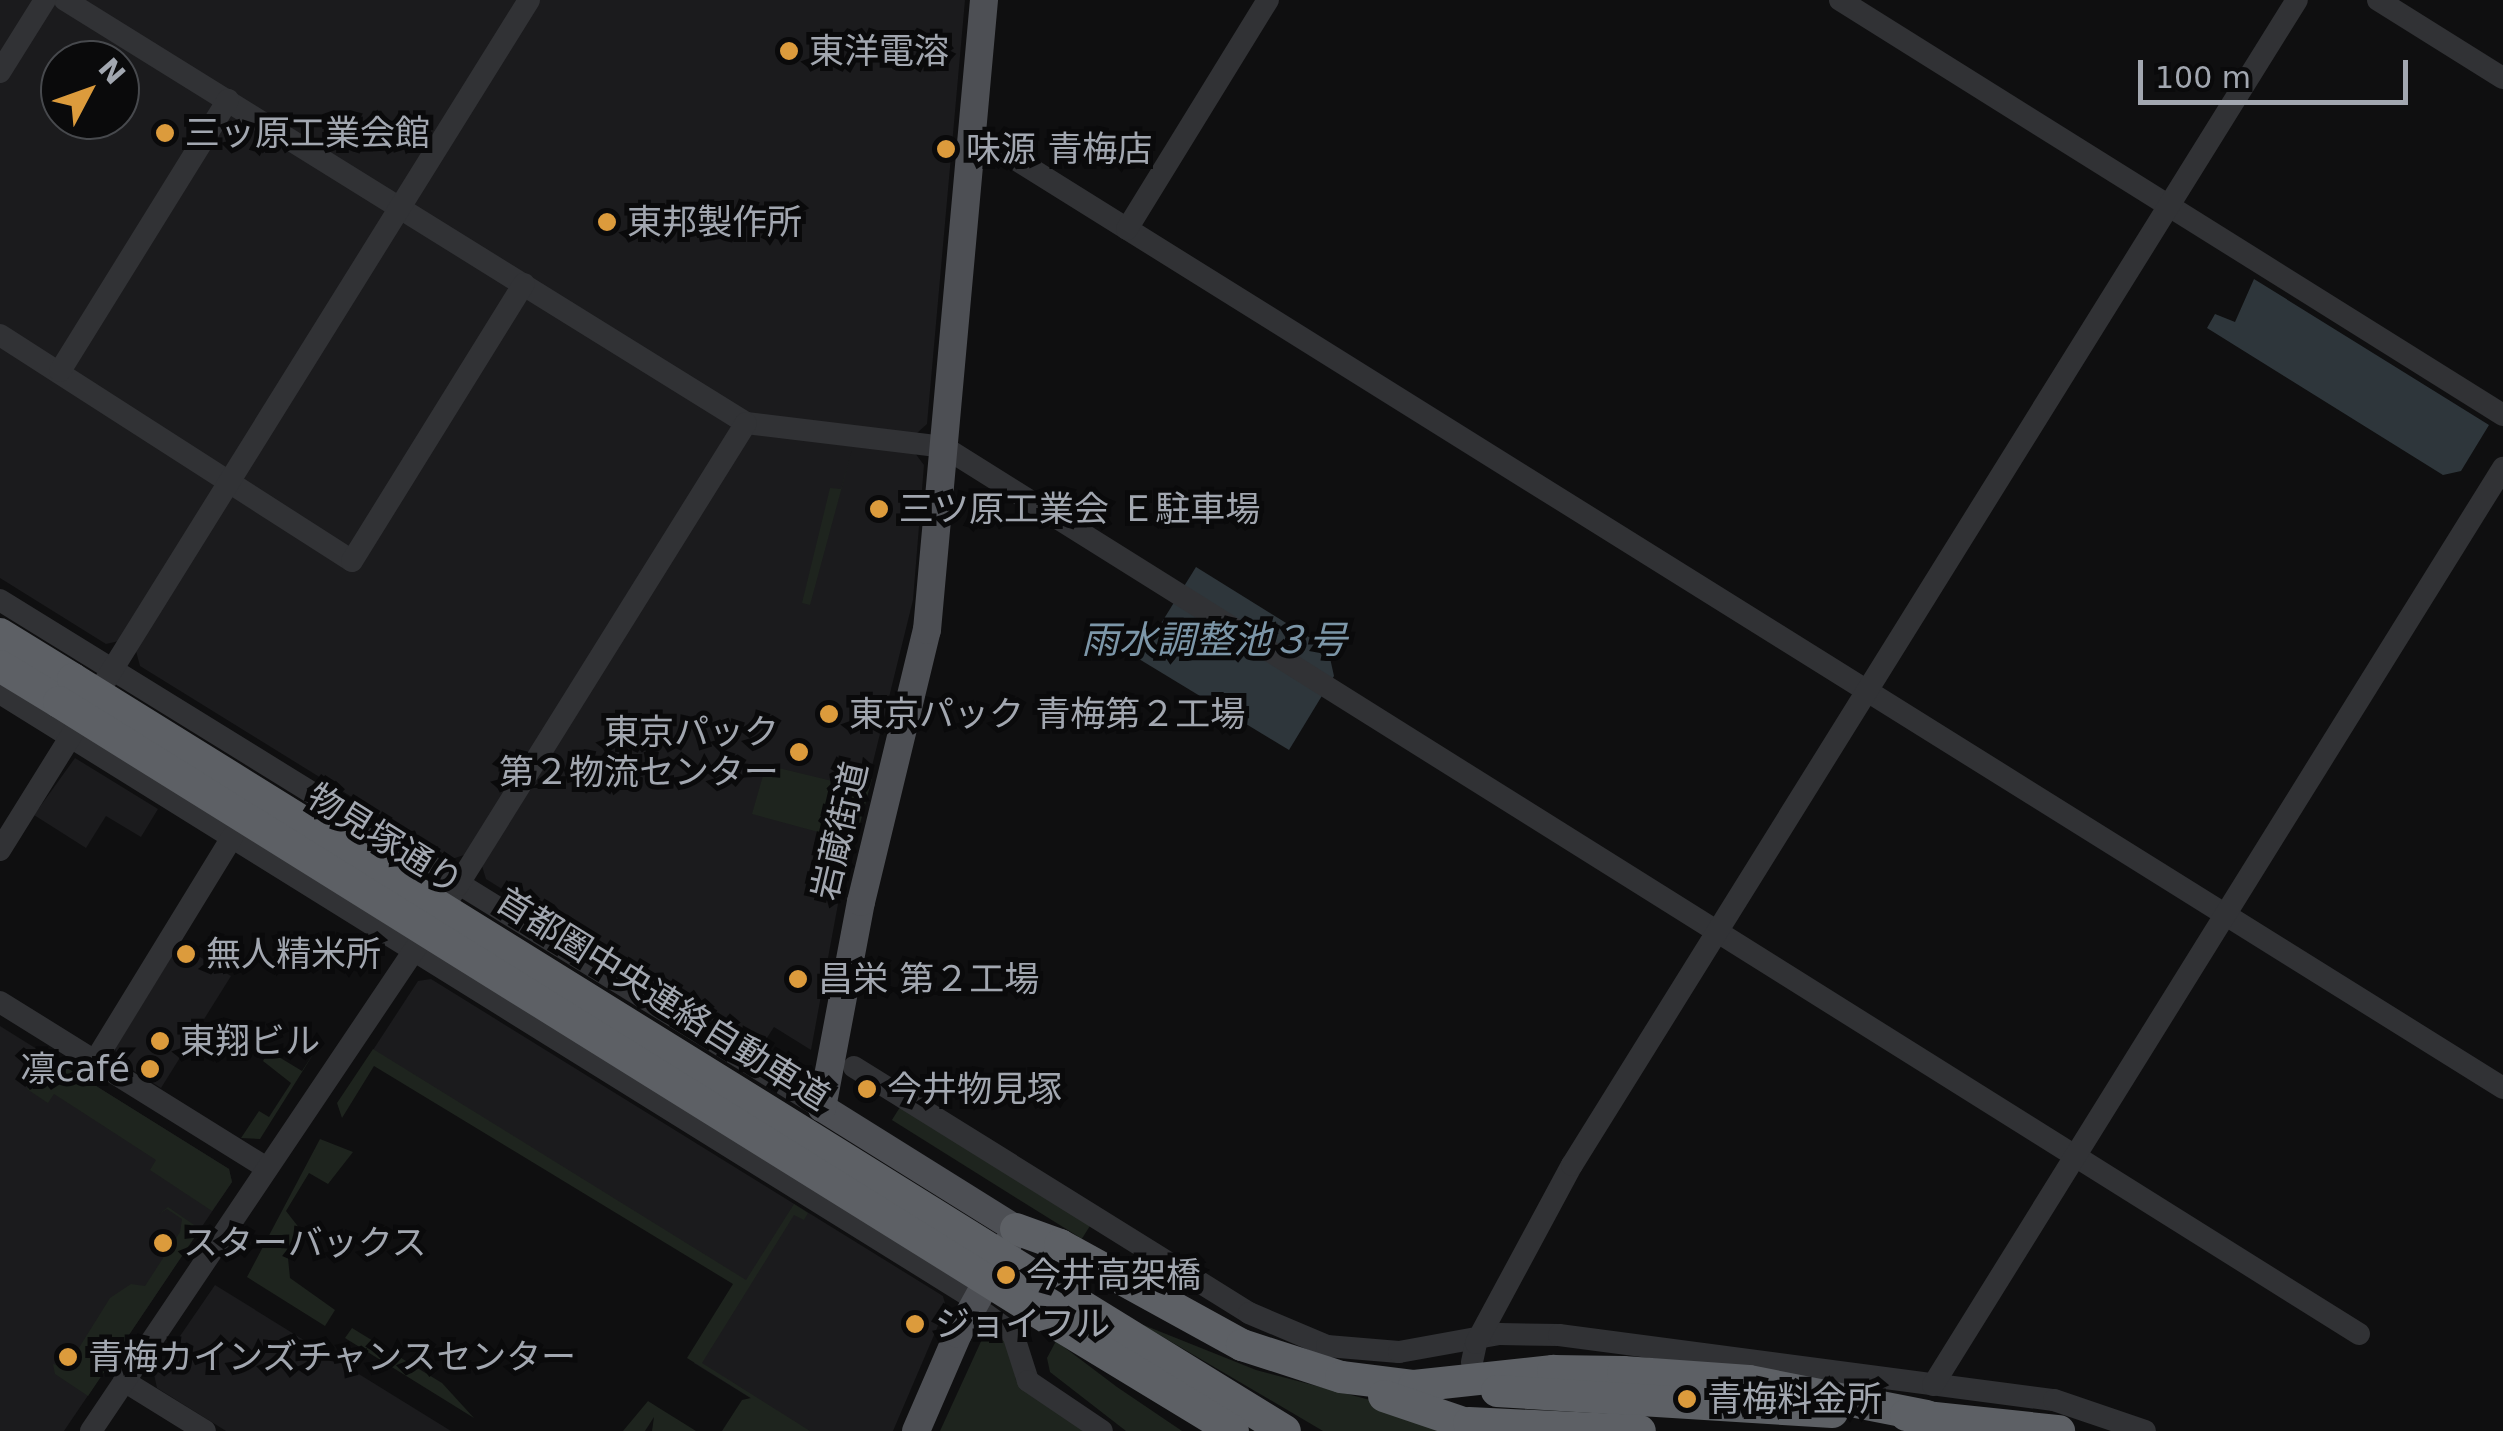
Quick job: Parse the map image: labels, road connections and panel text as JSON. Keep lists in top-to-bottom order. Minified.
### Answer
{"streets":{"highway":["首都圏中央連絡自動車道"],"main road":["岩蔵街道"],"street":["物見塚通り"]},"crossings":[["岩蔵街道","物見塚通り"]],"water":["雨水調整池３号"],"places":["東洋電溶","三ッ原工業会館","味源 青梅店","東邦製作所","三ツ原工業会 Ｅ駐車場","東京パック 青梅第２工場","東京パック 第２物流センター","無人精米所","昌栄 第２工場","東翔ビル","凛café","今井物見塚","スターバックス","今井高架橋","ジョイフル","青梅カインズチャンスセンター","青梅料金所"],"scale_bar":"100 m","north":"top right"}
